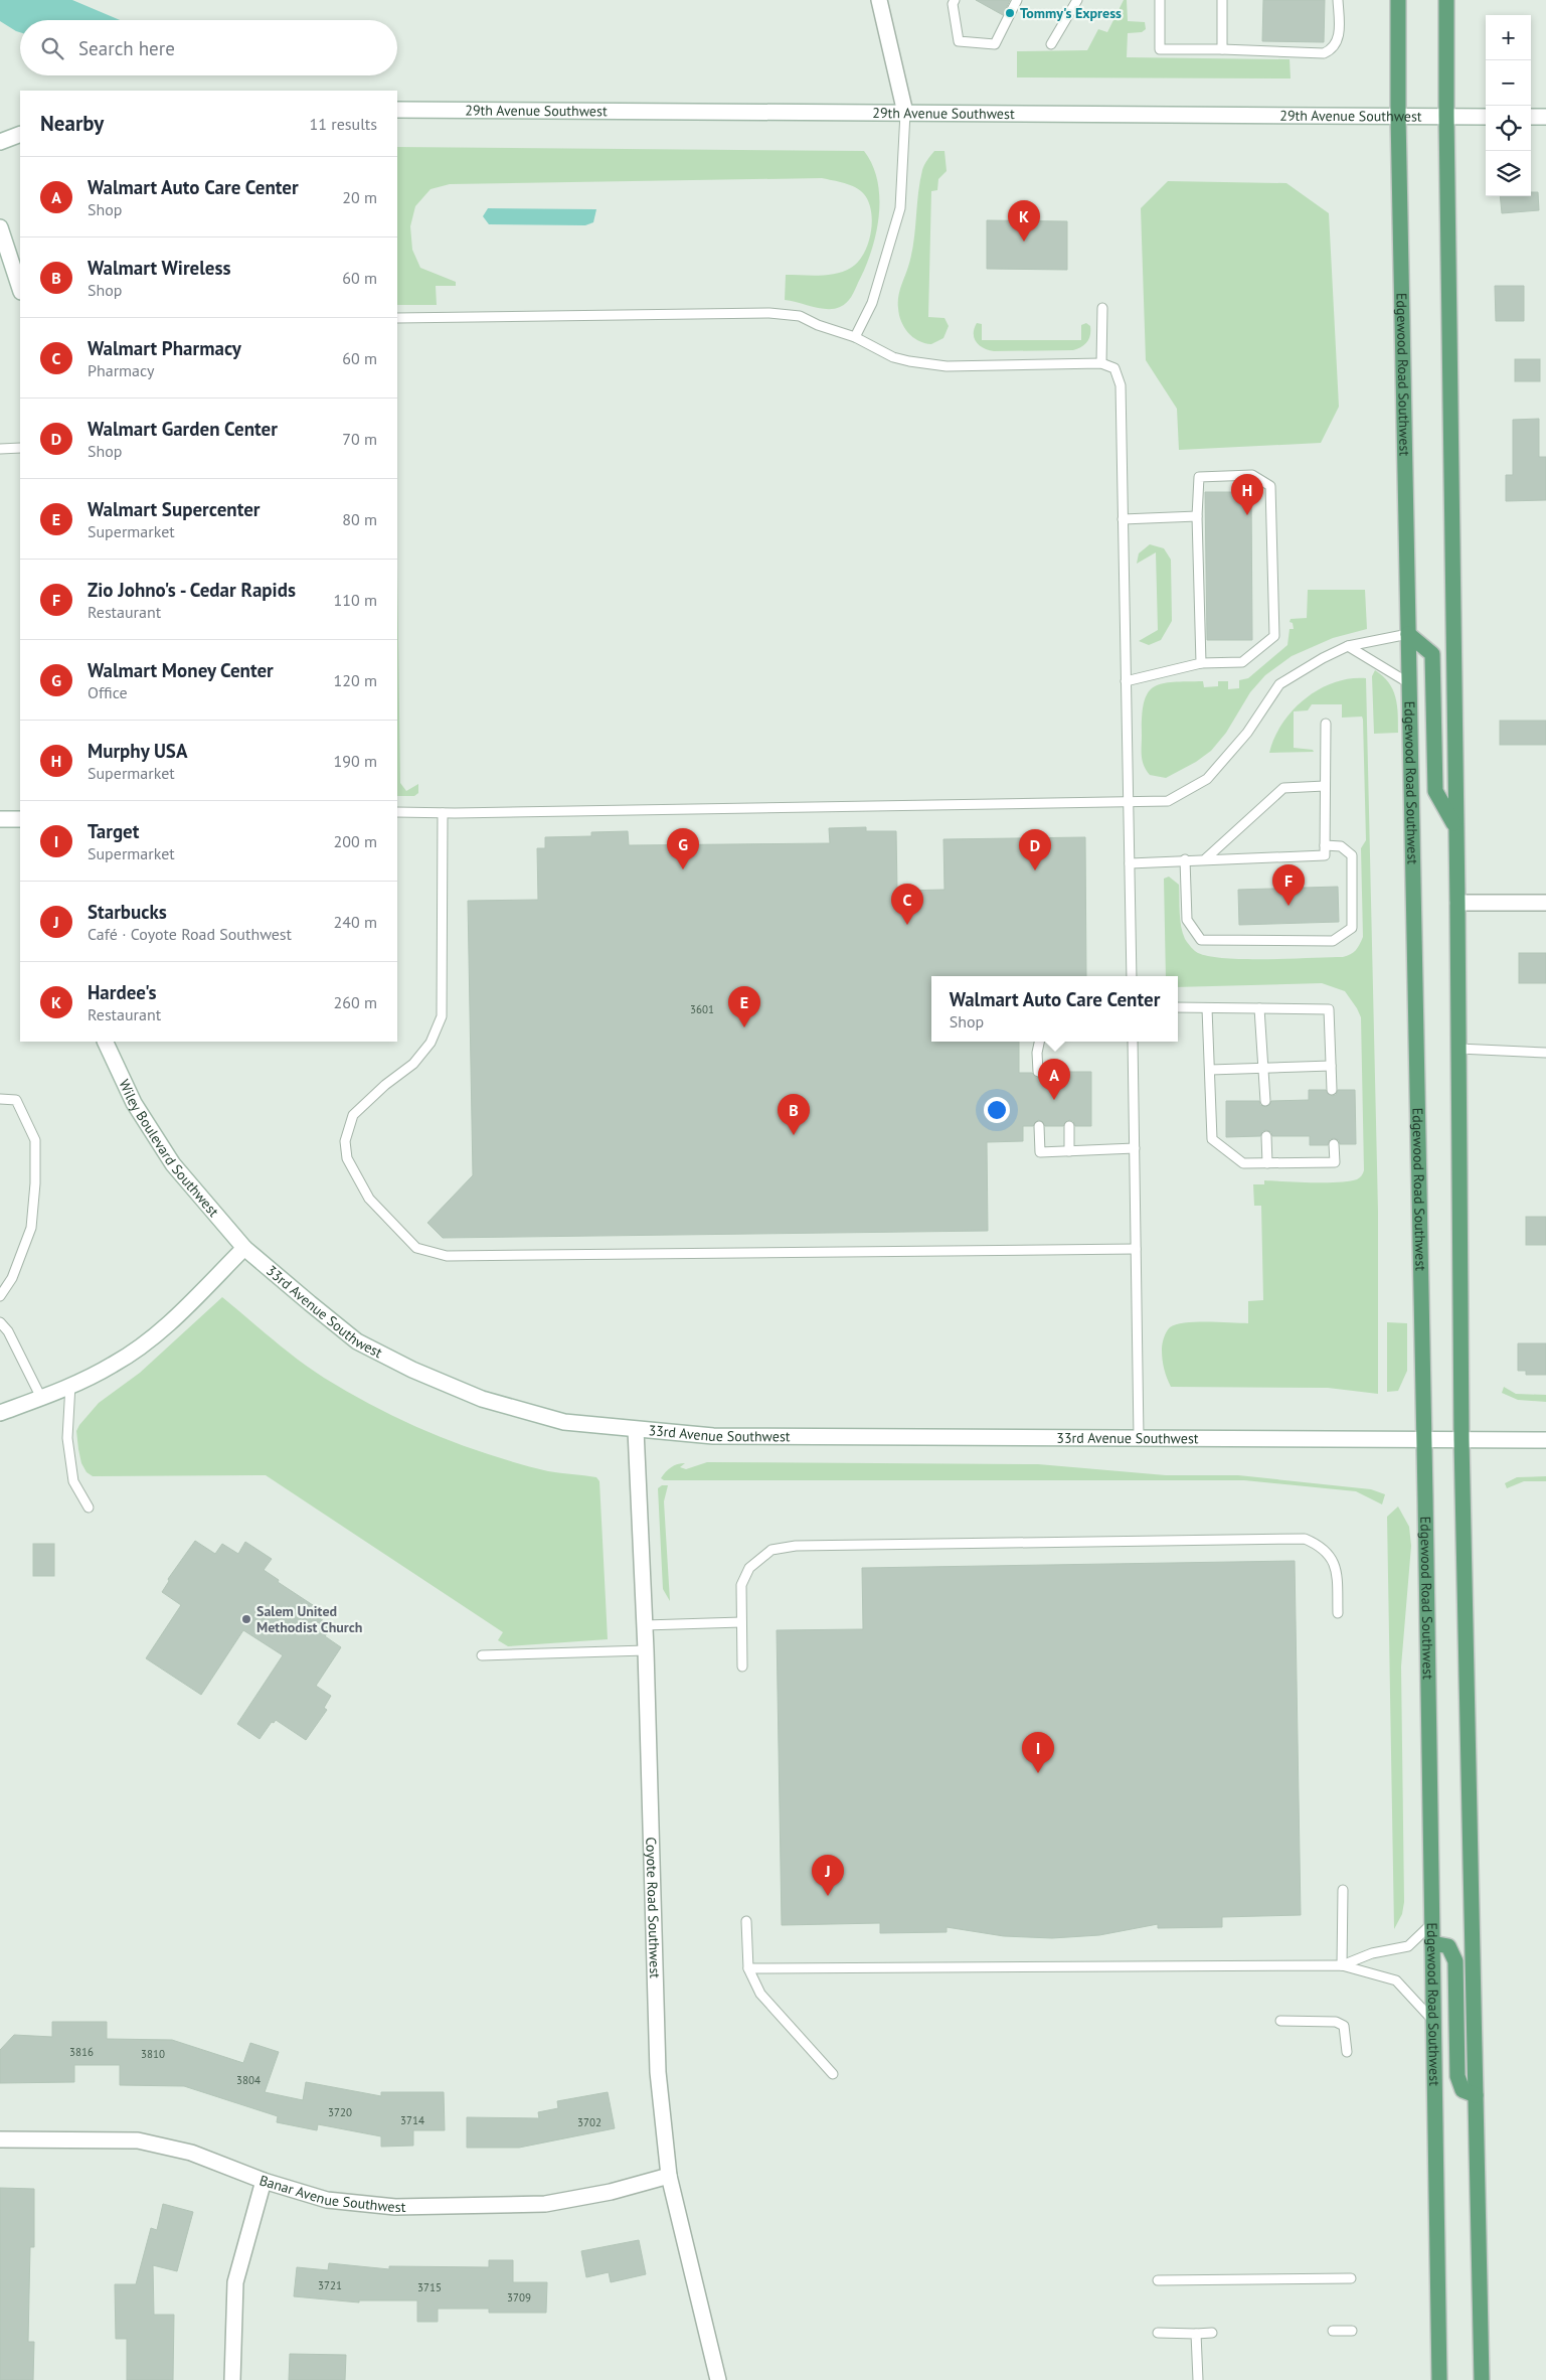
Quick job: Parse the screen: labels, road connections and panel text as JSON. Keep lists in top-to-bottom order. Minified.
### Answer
{"streets":{"main road":["Edgewood Road Southwest"],"street":["29th Avenue Southwest","Wiley Boulevard Southwest","33rd Avenue Southwest","Coyote Road Southwest","Banar Avenue Southwest"]},"crossings":[["29th Avenue Southwest","Edgewood Road Southwest"],["Edgewood Road Southwest","33rd Avenue Southwest"],["Wiley Boulevard Southwest","33rd Avenue Southwest"],["33rd Avenue Southwest","Coyote Road Southwest"],["Coyote Road Southwest","Banar Avenue Southwest"]],"places":["Tommy's Express","Salem United Methodist Church"],"house_numbers":["3601","3816","3810","3804","3720","3714","3702","3721","3715","3709"],"page":{"map_buttons":["+","−"],"search":"Search here","heading":["Nearby","11 results"],"list":[{"mark":"A","name":"Walmart Auto Care Center","note":"Shop","value":"20 m"},{"mark":"B","name":"Walmart Wireless","note":"Shop","value":"60 m"},{"mark":"C","name":"Walmart Pharmacy","note":"Pharmacy","value":"60 m"},{"mark":"D","name":"Walmart Garden Center","note":"Shop","value":"70 m"},{"mark":"E","name":"Walmart Supercenter","note":"Supermarket","value":"80 m"},{"mark":"F","name":"Zio Johno's - Cedar Rapids","note":"Restaurant","value":"110 m"},{"mark":"G","name":"Walmart Money Center","note":"Office","value":"120 m"},{"mark":"H","name":"Murphy USA","note":"Supermarket","value":"190 m"},{"mark":"I","name":"Target","note":"Supermarket","value":"200 m"},{"mark":"J","name":"Starbucks","note":"Café · Coyote Road Southwest","value":"240 m"},{"mark":"K","name":"Hardee's","note":"Restaurant","value":"260 m"}],"pins":["K","H","G","D","F","C","E","A","B","I","J"],"popup":["Walmart Auto Care Center","Shop"]}}
